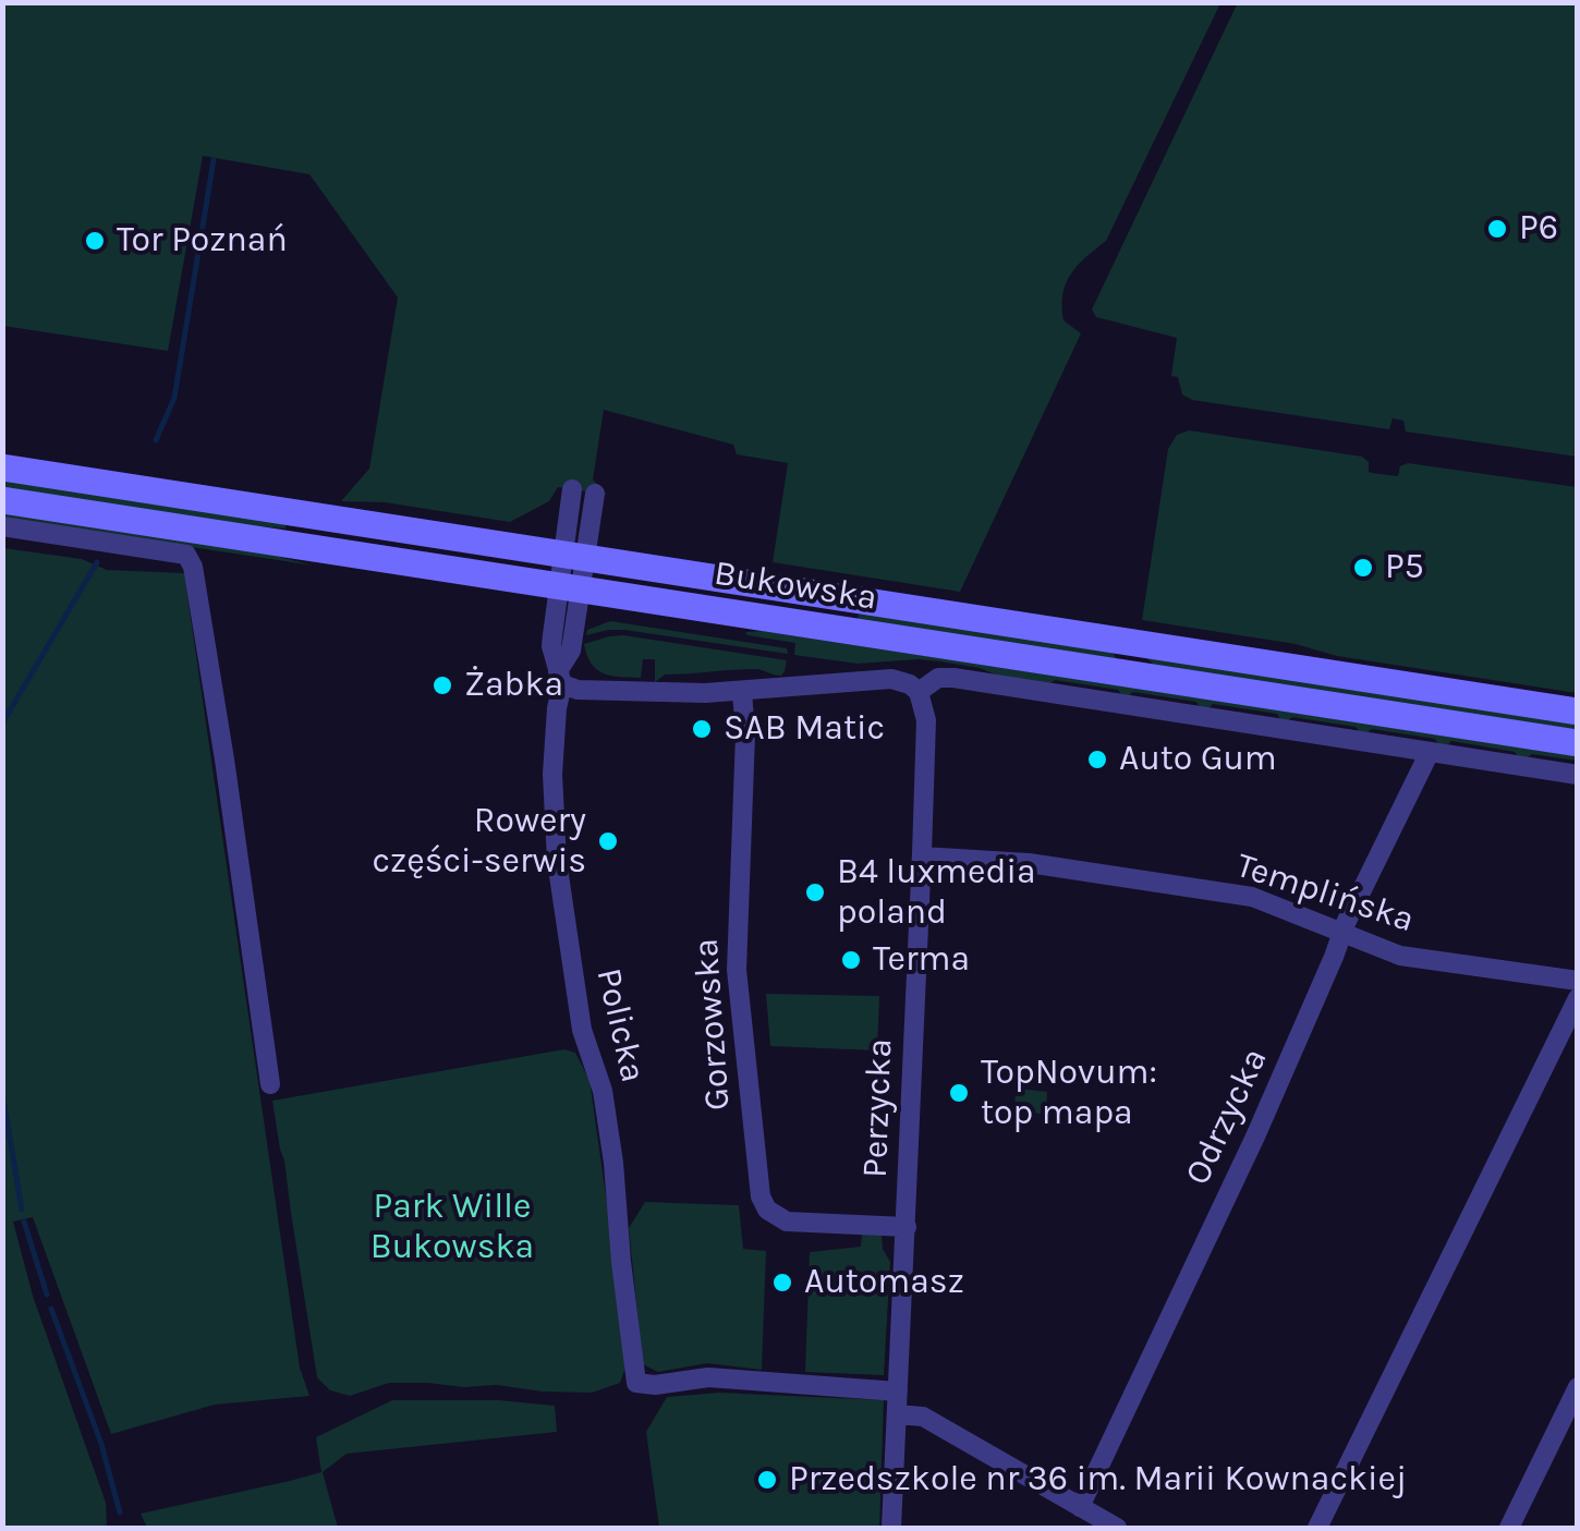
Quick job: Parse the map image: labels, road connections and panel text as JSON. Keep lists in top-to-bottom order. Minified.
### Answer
{"streets":{"main road":["Bukowska"],"street":["Templińska","Gorzowska","Policka","Perzycka","Odrzycka"]},"crossings":[["Bukowska","Policka"],["Templińska","Perzycka"],["Templińska","Odrzycka"],["Gorzowska","Perzycka"],["Policka","Perzycka"]],"parks":["Park Wille Bukowska"],"places":["P6","Tor Poznań","P5","Żabka","SAB Matic","Auto Gum","Rowery części-serwis","B4 luxmedia poland","Terma","TopNovum: top mapa","Automasz","Przedszkole nr 36 im. Marii Kownackiej"]}
